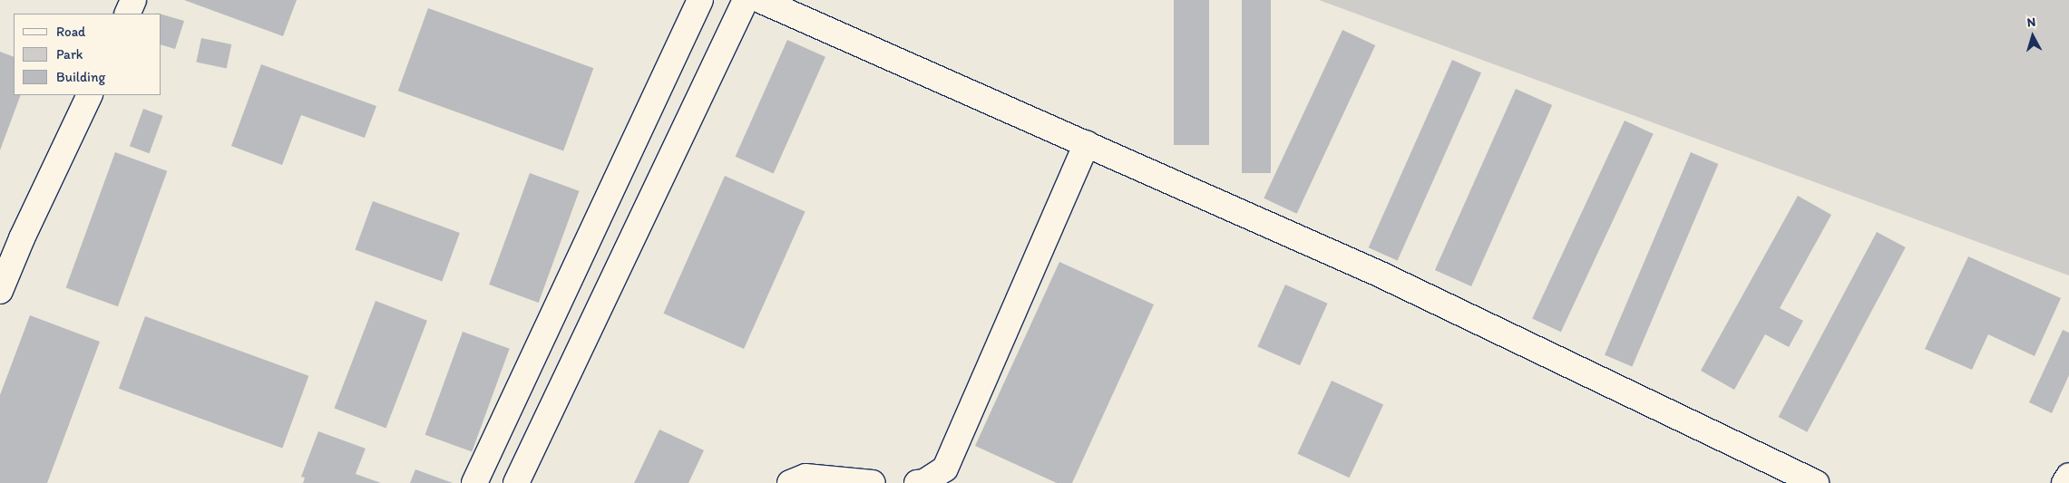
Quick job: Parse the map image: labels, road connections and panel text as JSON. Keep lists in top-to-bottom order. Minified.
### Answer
{"legend":["Road","Park","Building"],"north":"top"}
